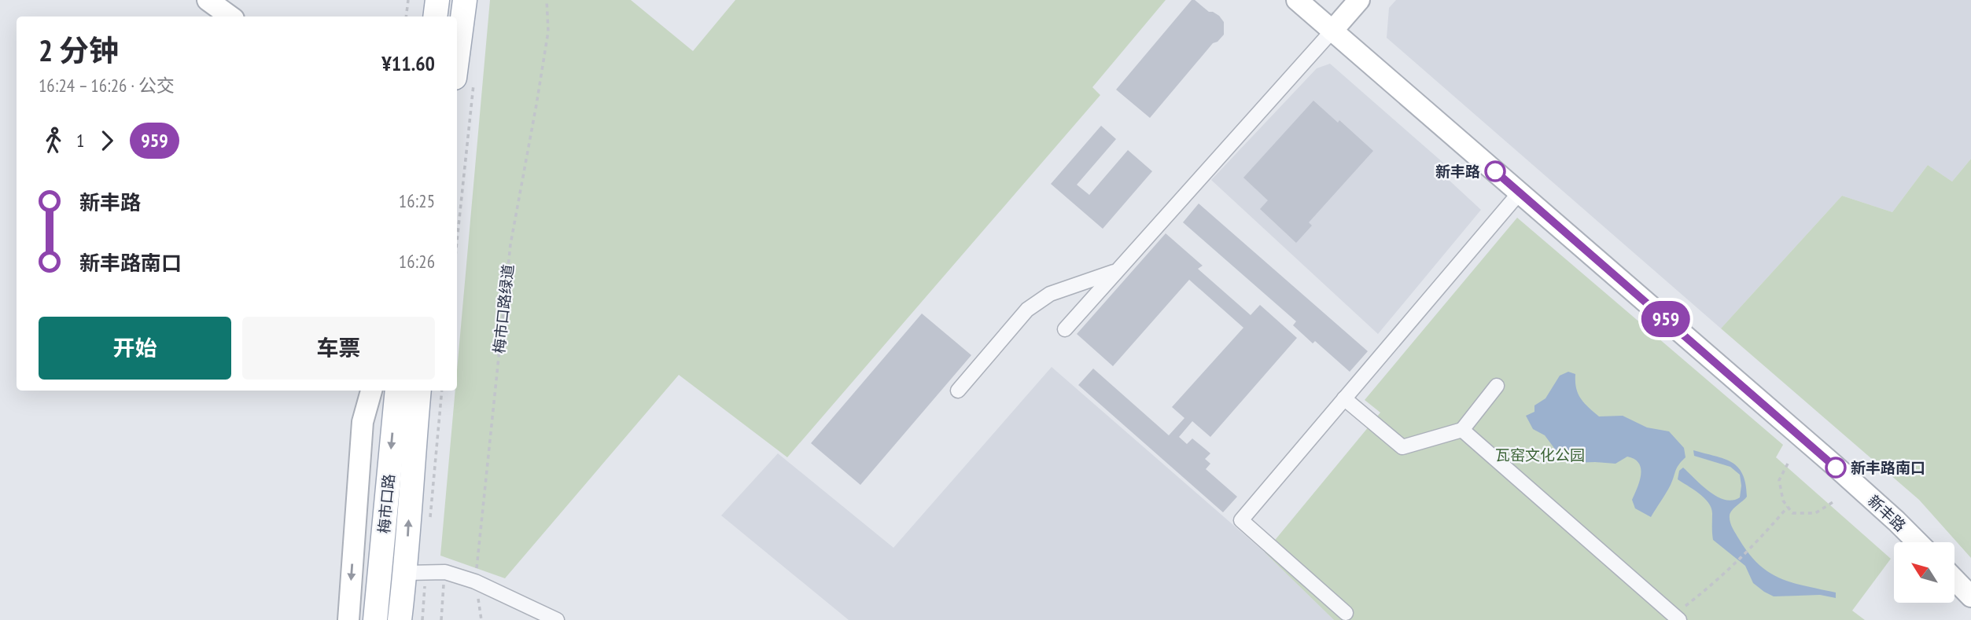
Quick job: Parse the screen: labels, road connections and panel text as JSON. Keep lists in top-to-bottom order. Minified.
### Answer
{"streets":{"main road":["梅市口路"],"street":["新丰路"],"path":["梅市口路绿道"]},"parks":["瓦窑文化公园"],"places":["新丰路","新丰路南口"],"lines":["bus line 959"],"north":"top left","page":{"on_map":"959","heading":["2 分钟","16:24 – 16:26 · 公交","¥11.60"],"legs":["1","959"],"list":[{"name":"新丰路","value":"16:25"},{"name":"新丰路南口","value":"16:26"}],"buttons":["开始","车票"]}}
